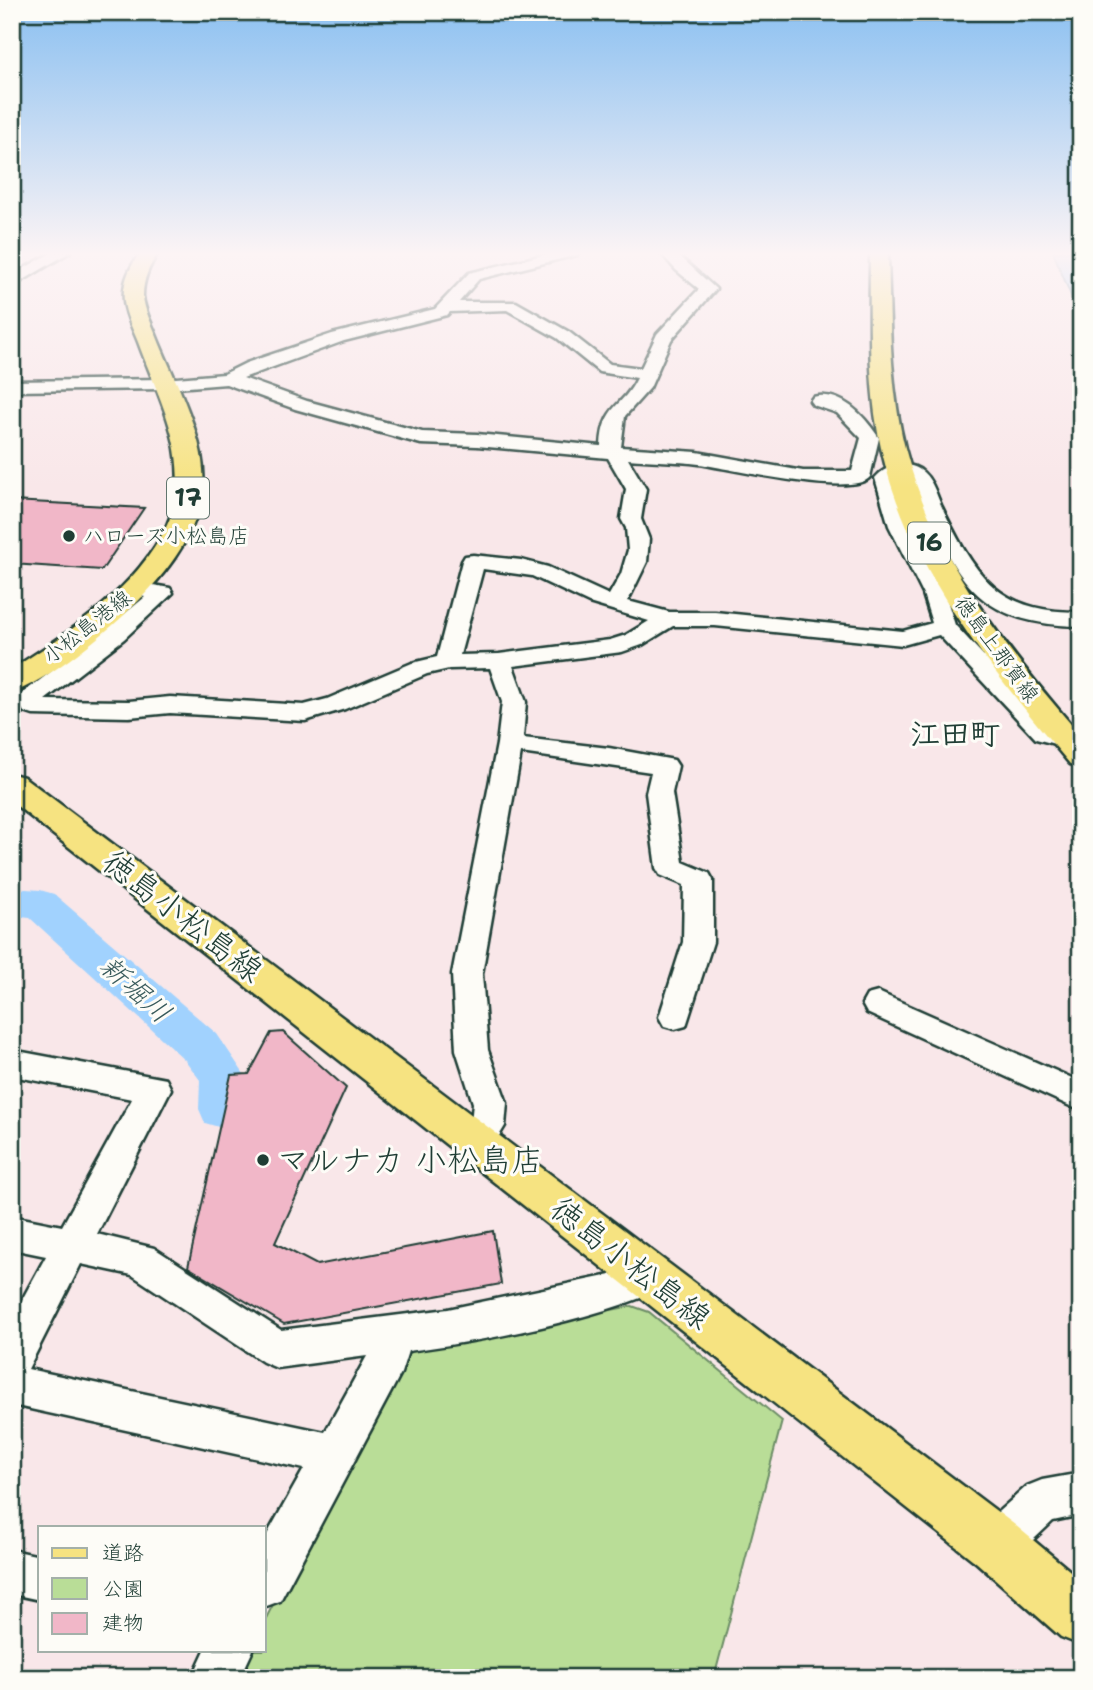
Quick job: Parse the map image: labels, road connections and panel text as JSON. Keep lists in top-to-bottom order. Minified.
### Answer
{"streets":{"main road":["17","16","小松島港線","徳島上那賀線","徳島小松島線"]},"districts":["江田町"],"water":["新堀川"],"places":["ハローズ小松島店","マルナカ 小松島店"],"legend":["道路","公園","建物"]}
